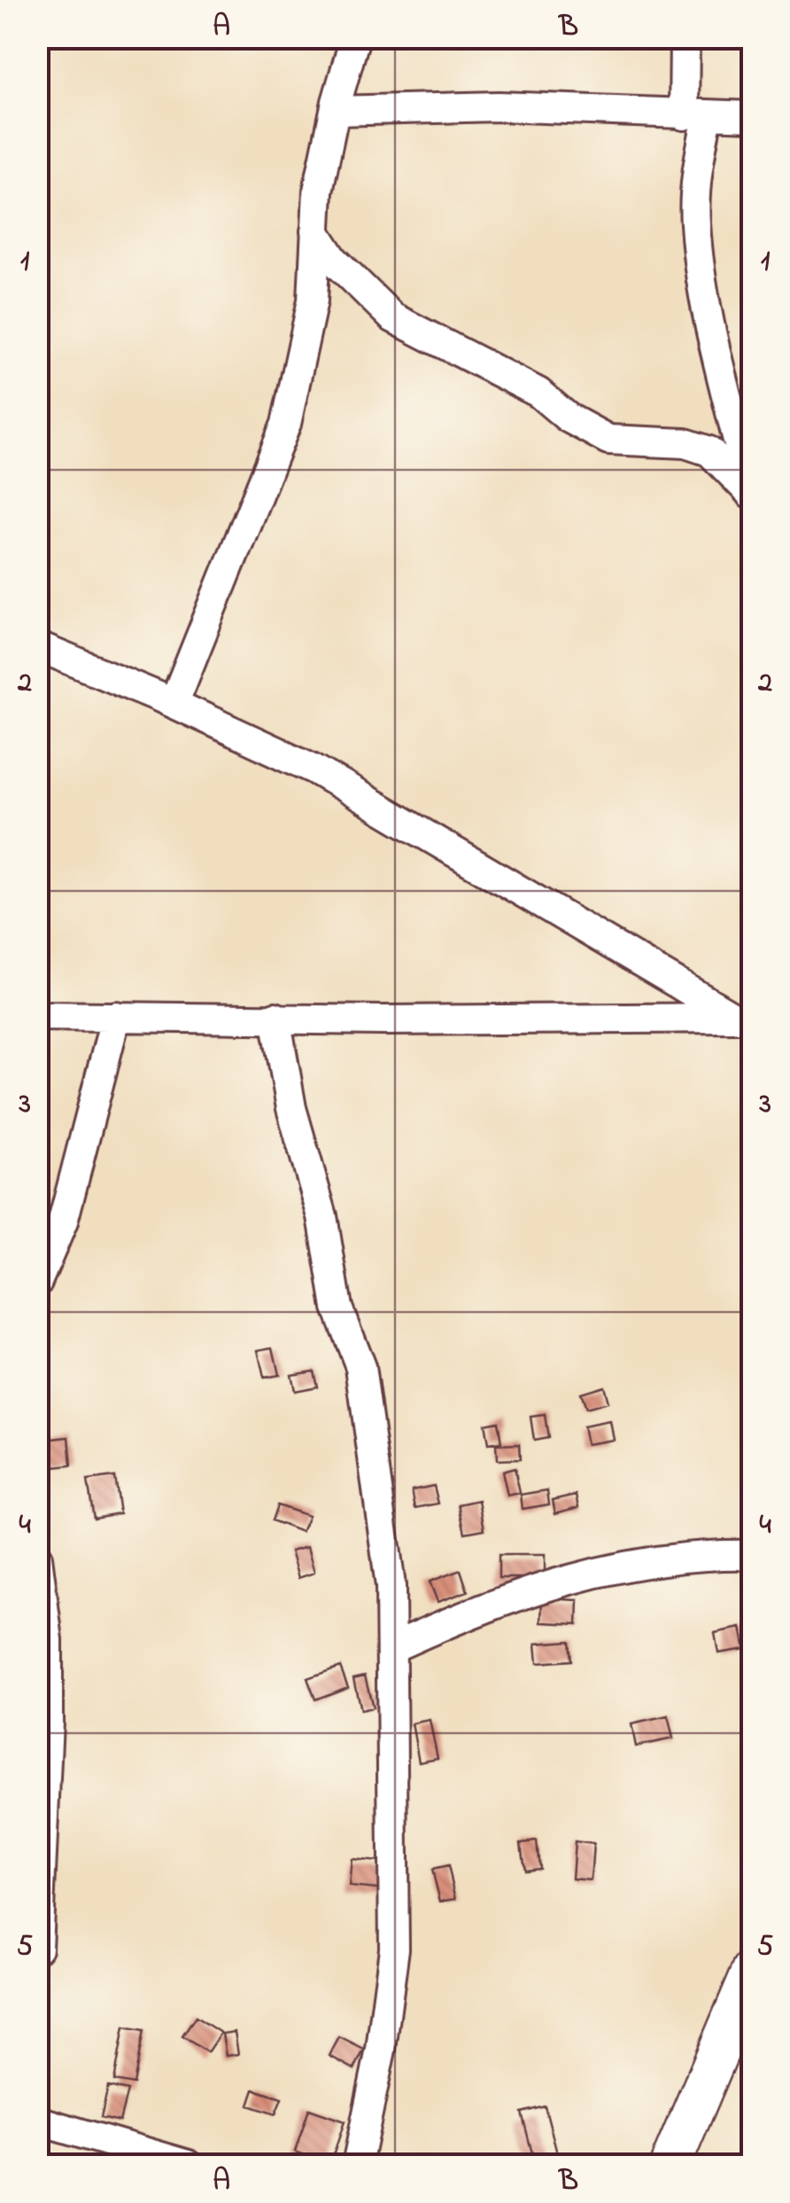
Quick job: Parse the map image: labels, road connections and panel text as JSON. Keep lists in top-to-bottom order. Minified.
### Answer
{"grid":{"columns":["A","B"],"rows":["1","2","3","4","5"]}}
